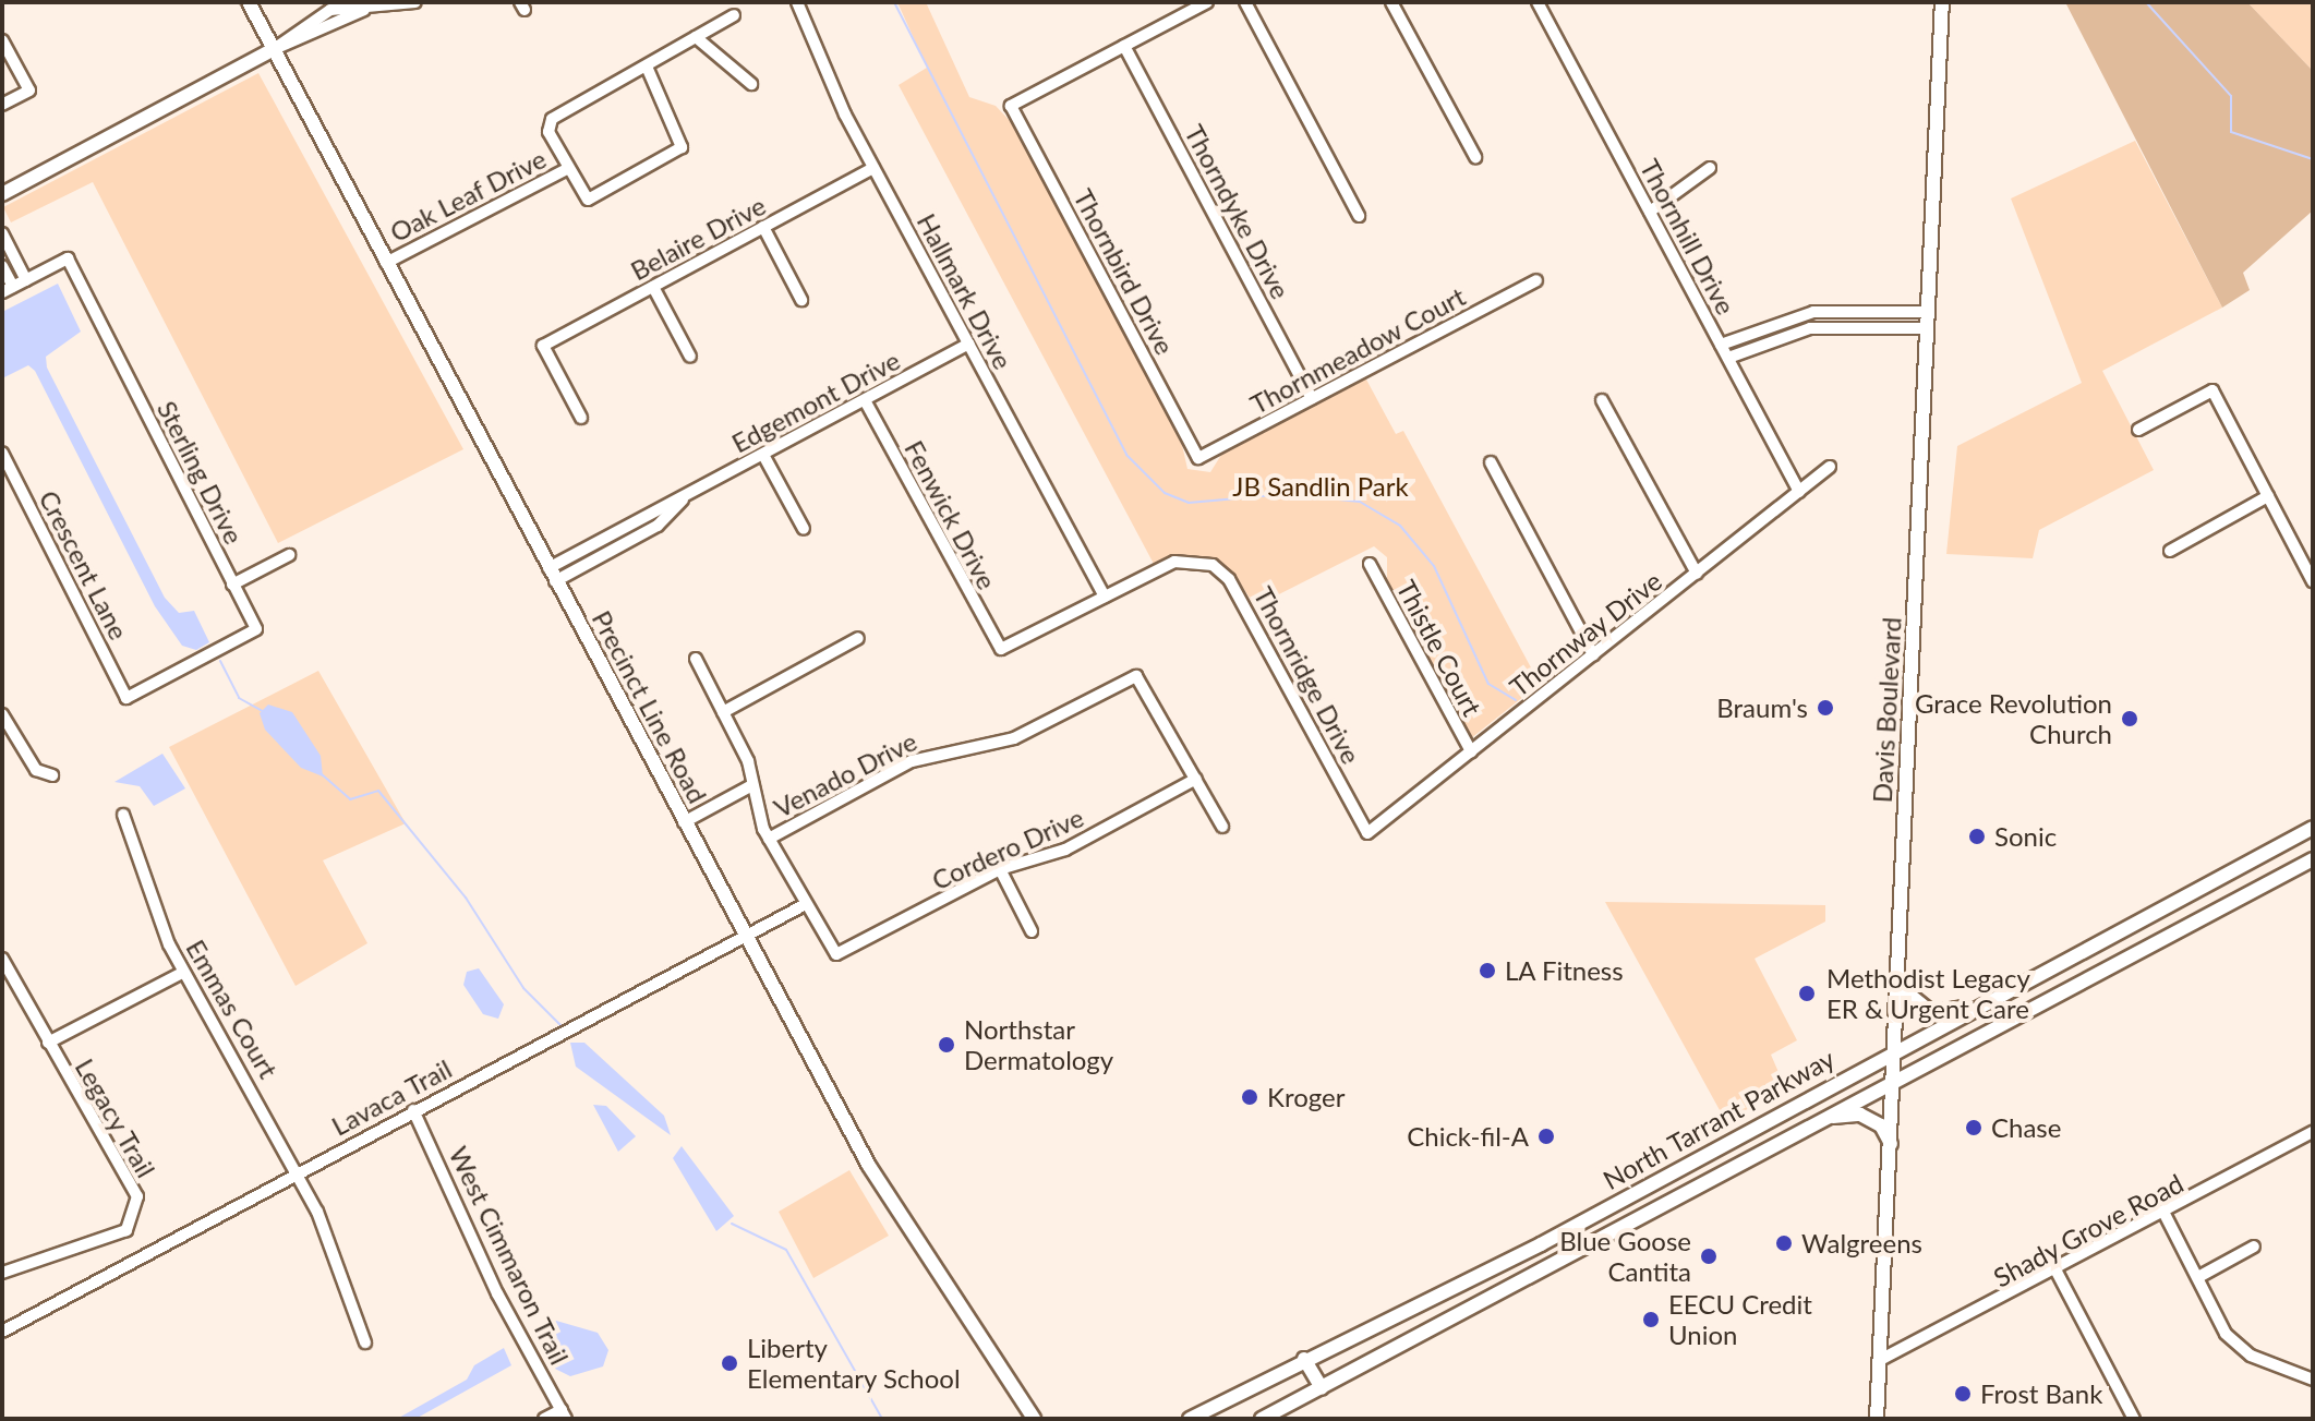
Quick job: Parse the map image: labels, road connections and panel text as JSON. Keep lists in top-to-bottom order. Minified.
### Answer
{"streets":{"main road":["Precinct Line Road","Davis Boulevard","North Tarrant Parkway"],"street":["Oak Leaf Drive","Thorndyke Drive","Thornhill Drive","Belaire Drive","Thornbird Drive","Hallmark Drive","Thornmeadow Court","Edgemont Drive","Sterling Drive","Fenwick Drive","Crescent Lane","Thornway Drive","Thistle Court","Thornridge Drive","Venado Drive","Cordero Drive","Emmas Court","Lavaca Trail","Legacy Trail","Shady Grove Road","West Cimmaron Trail"]},"crossings":[["Oak Leaf Drive","Precinct Line Road"],["Thorndyke Drive","Thornbird Drive"],["Thorndyke Drive","Thornmeadow Court"],["Thornhill Drive","Thornway Drive"],["Belaire Drive","Hallmark Drive"],["Thornbird Drive","Thornmeadow Court"],["Hallmark Drive","Edgemont Drive"],["Hallmark Drive","Thornridge Drive"],["Edgemont Drive","Fenwick Drive"],["Edgemont Drive","Precinct Line Road"],["Sterling Drive","Crescent Lane"],["Fenwick Drive","Thornridge Drive"],["Thornway Drive","Thistle Court"],["Thornway Drive","Thornridge Drive"],["Precinct Line Road","Lavaca Trail"],["Davis Boulevard","North Tarrant Parkway"],["Davis Boulevard","Shady Grove Road"],["Venado Drive","Cordero Drive"],["Cordero Drive","Lavaca Trail"],["Emmas Court","Lavaca Trail"],["Lavaca Trail","West Cimmaron Trail"]],"parks":["JB Sandlin Park"],"places":["Braum's","Grace Revolution Church","Sonic","LA Fitness","Methodist Legacy ER & Urgent Care","Northstar Dermatology","Kroger","Chase","Chick-fil-A","Walgreens","Blue Goose Cantita","EECU Credit Union","Liberty Elementary School","Frost Bank"]}
